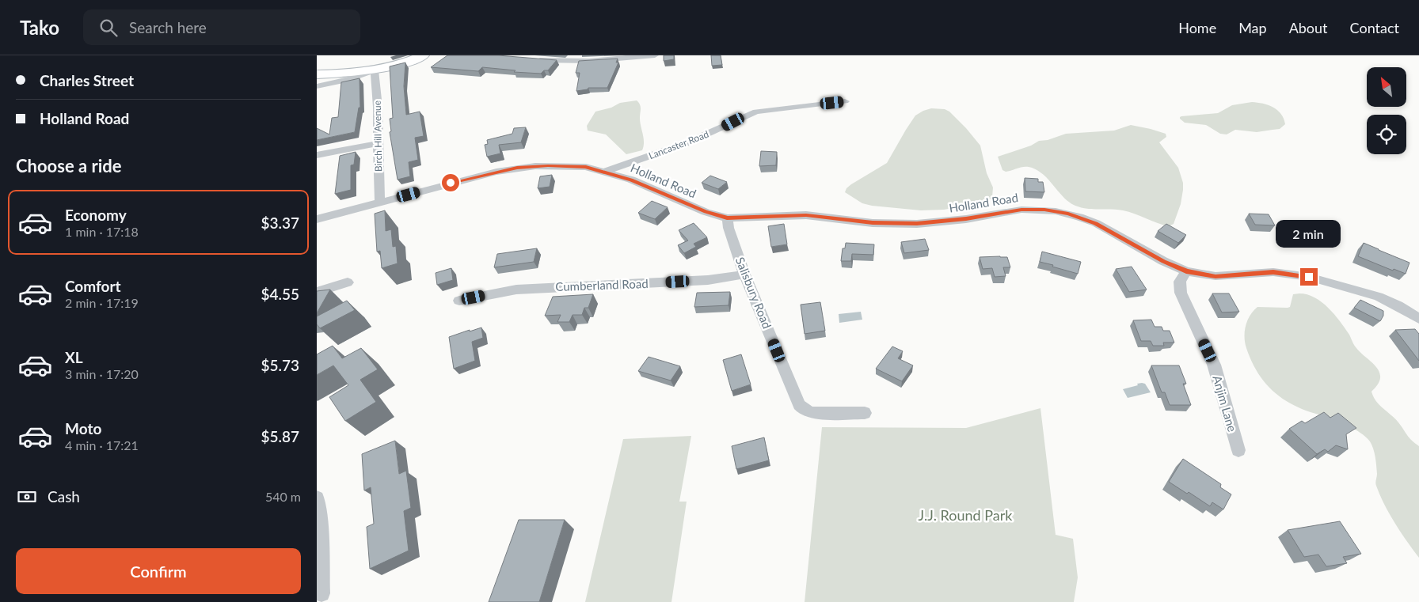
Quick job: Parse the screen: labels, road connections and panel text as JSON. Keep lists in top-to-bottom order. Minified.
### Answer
{"streets":{"street":["Birch Hill Avenue","Lancaster Road","Holland Road","Cumberland Road","Salisbury Road","Anjim Lane"]},"crossings":[["Birch Hill Avenue","Holland Road"],["Lancaster Road","Holland Road"],["Holland Road","Salisbury Road"],["Holland Road","Anjim Lane"],["Cumberland Road","Salisbury Road"]],"parks":["J.J. Round Park"],"north":"top left","page":{"header":"Tako","search":"Search here","nav":["Home","Map","About","Contact"],"banner":["Charles Street","Holland Road"],"heading":"Choose a ride","list":[{"name":"Economy","note":"1 min · 17:18","value":"$3.37"},{"name":"Comfort","note":"2 min · 17:19","value":"$4.55"},{"name":"XL","note":"3 min · 17:20","value":"$5.73"},{"name":"Moto","note":"4 min · 17:21","value":"$5.87"}],"bubble":"2 min","pay":["Cash","540 m"],"buttons":"Confirm"}}
